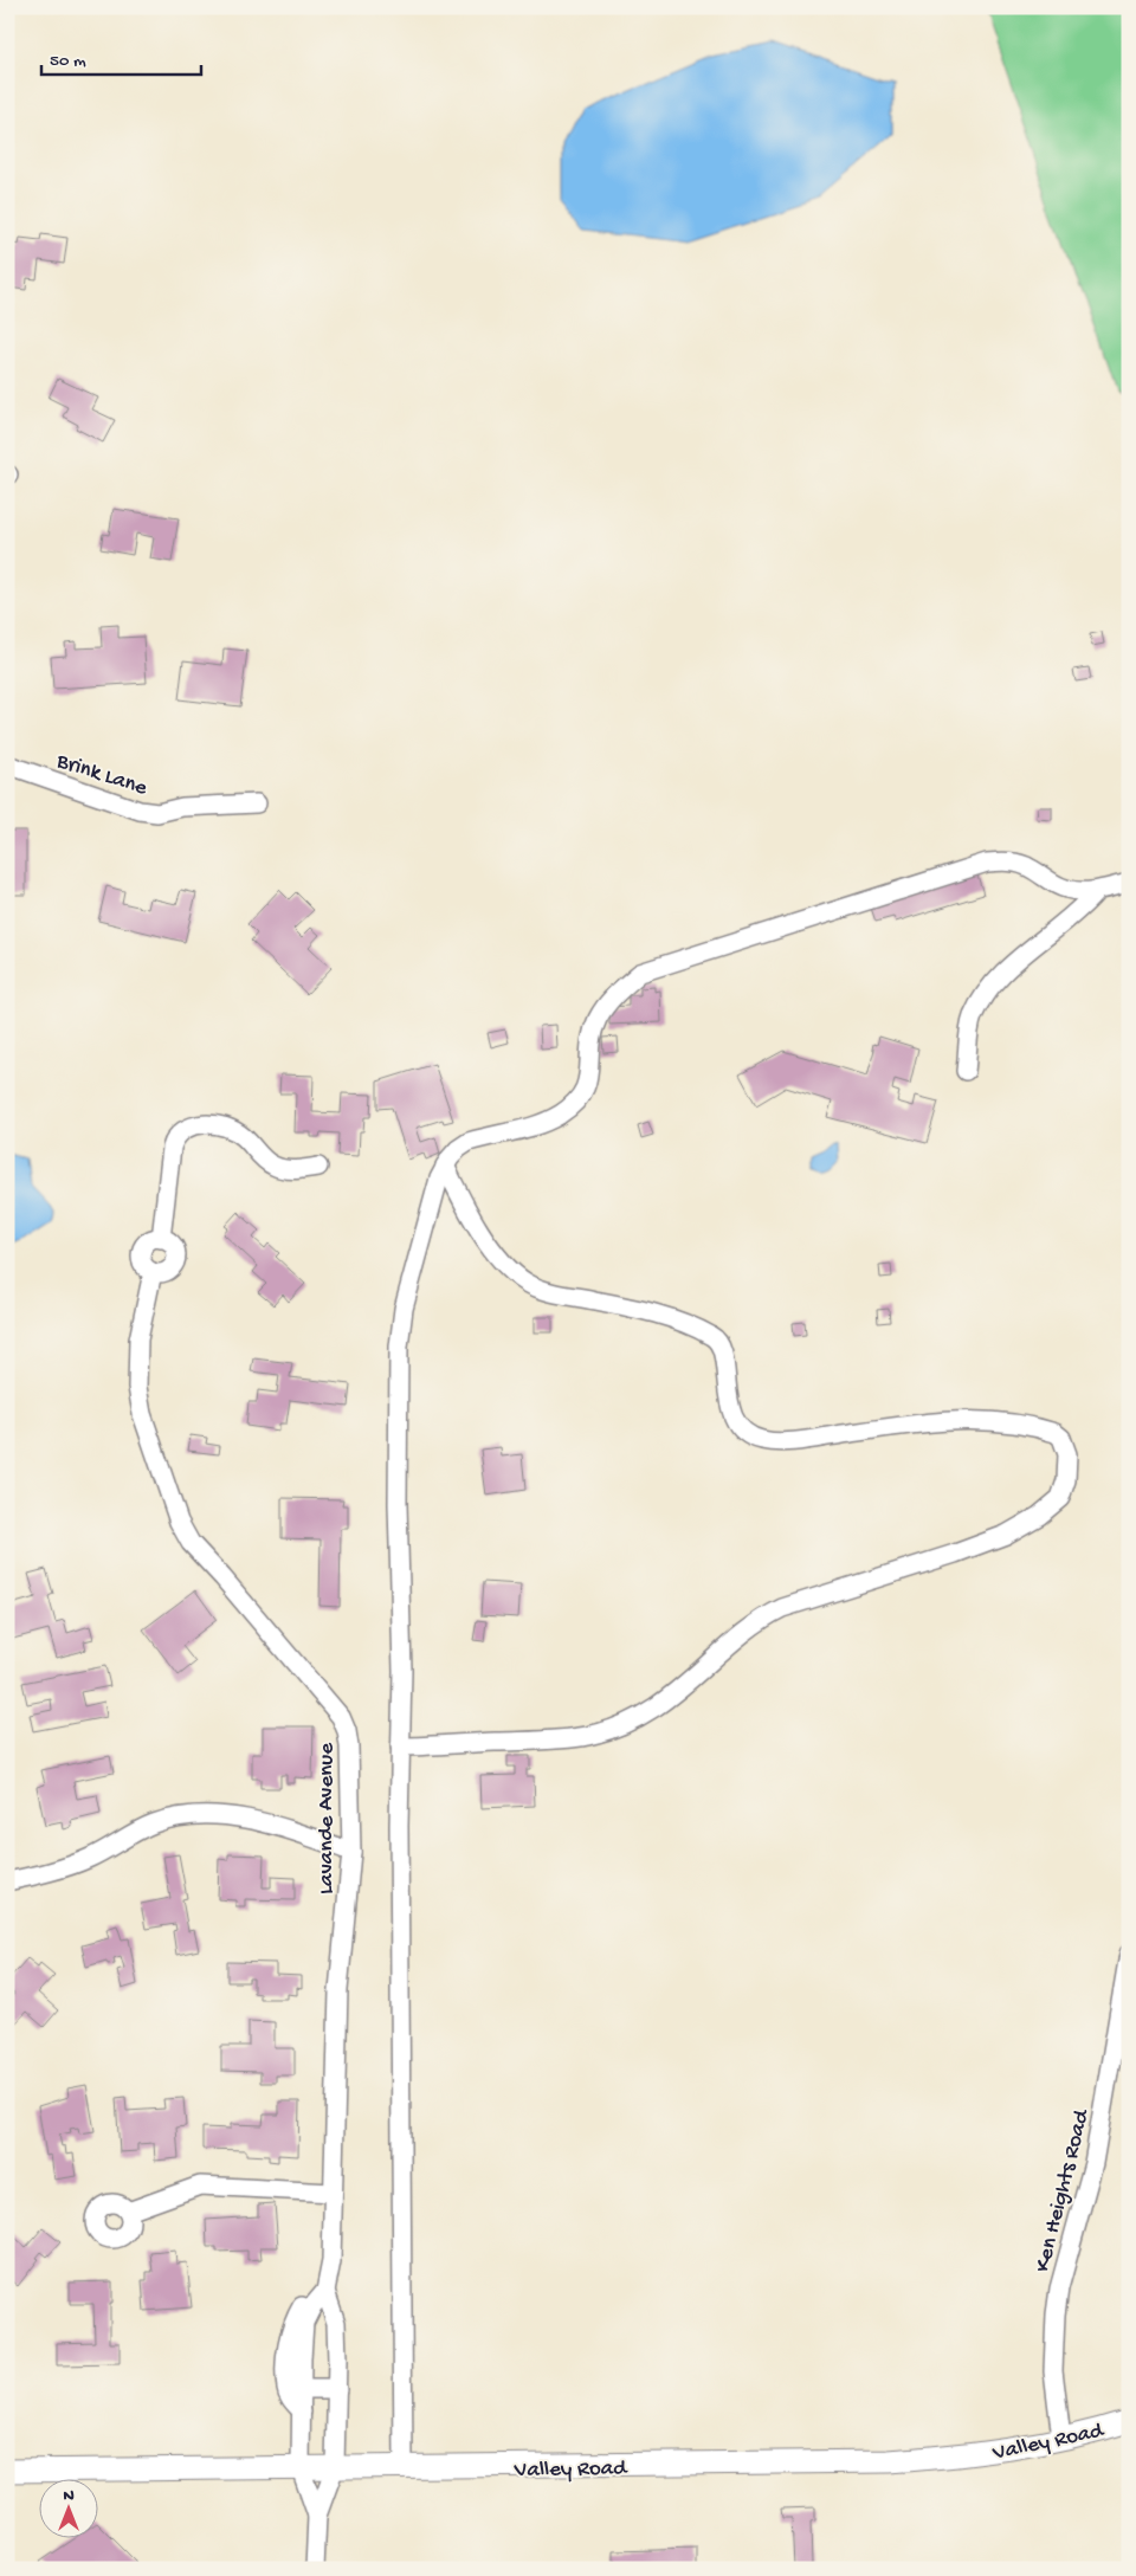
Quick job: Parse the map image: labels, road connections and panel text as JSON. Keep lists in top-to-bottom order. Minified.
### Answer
{"streets":{"street":["Brink Lane","Lavande Avenue","Ken Heights Road","Valley Road"]},"crossings":[["Lavande Avenue","Valley Road"],["Ken Heights Road","Valley Road"]],"scale_bar":"50 m","north":"top"}
